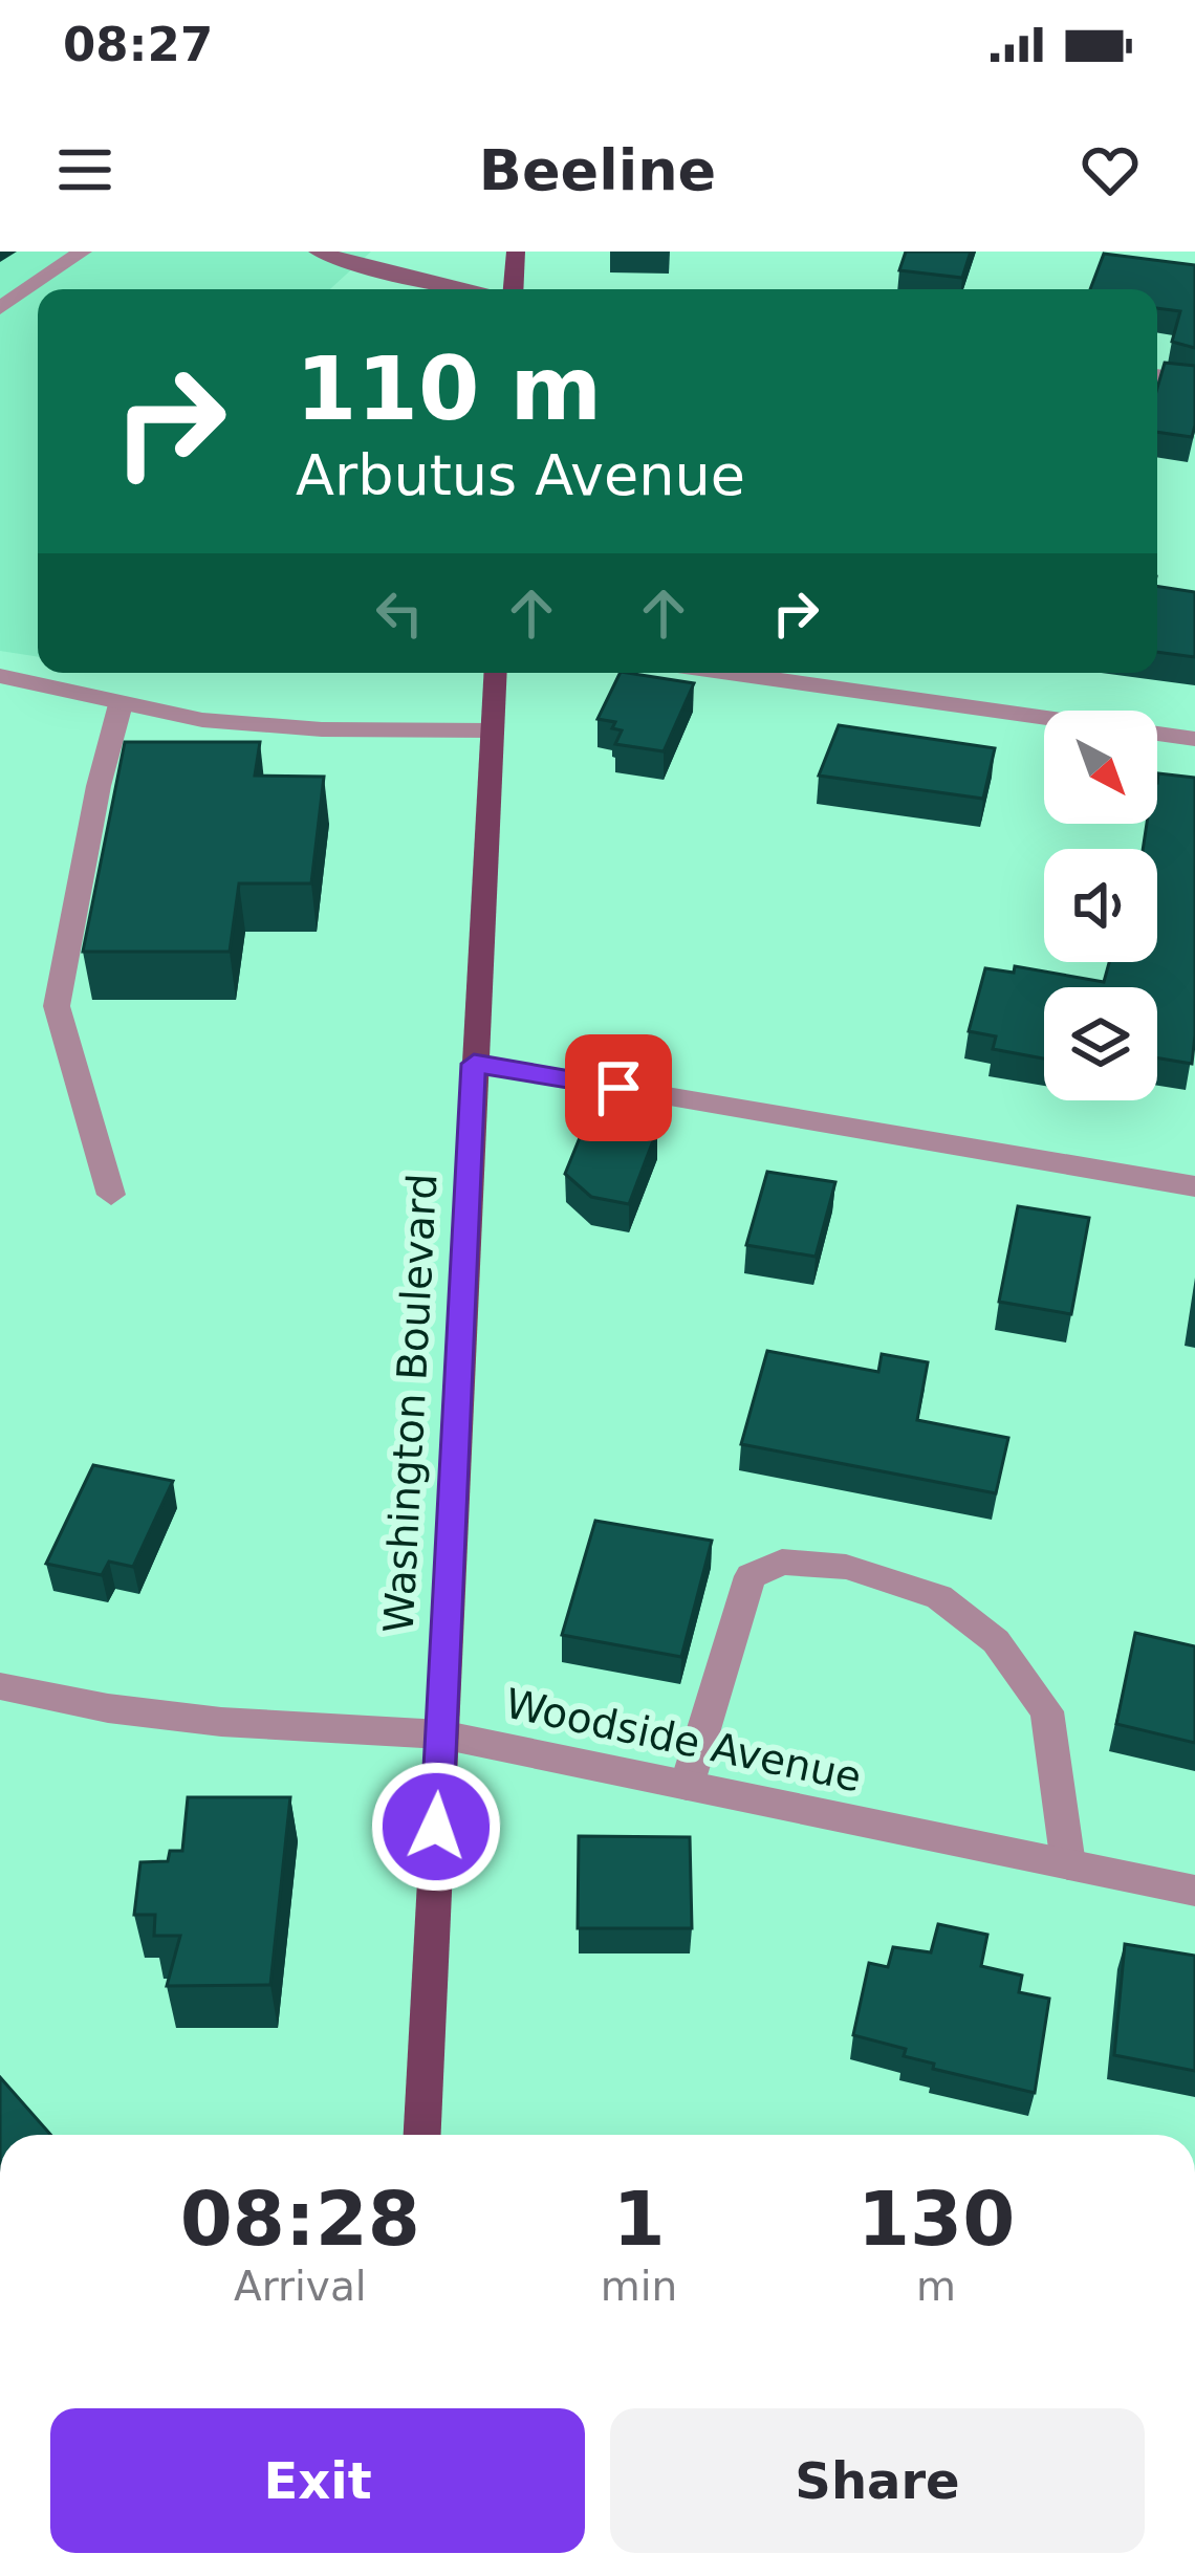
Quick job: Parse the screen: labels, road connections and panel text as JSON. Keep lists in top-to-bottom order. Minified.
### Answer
{"streets":{"main road":["Washington Boulevard"],"street":["Woodside Avenue"]},"crossings":[["Washington Boulevard","Woodside Avenue"]],"north":"bottom right","page":{"status":"08:27","header":"Beeline","turn":["110 m","Arbutus Avenue"],"eta":["08:28","Arrival","1","min","130","m"],"buttons":["Exit","Share"]}}
